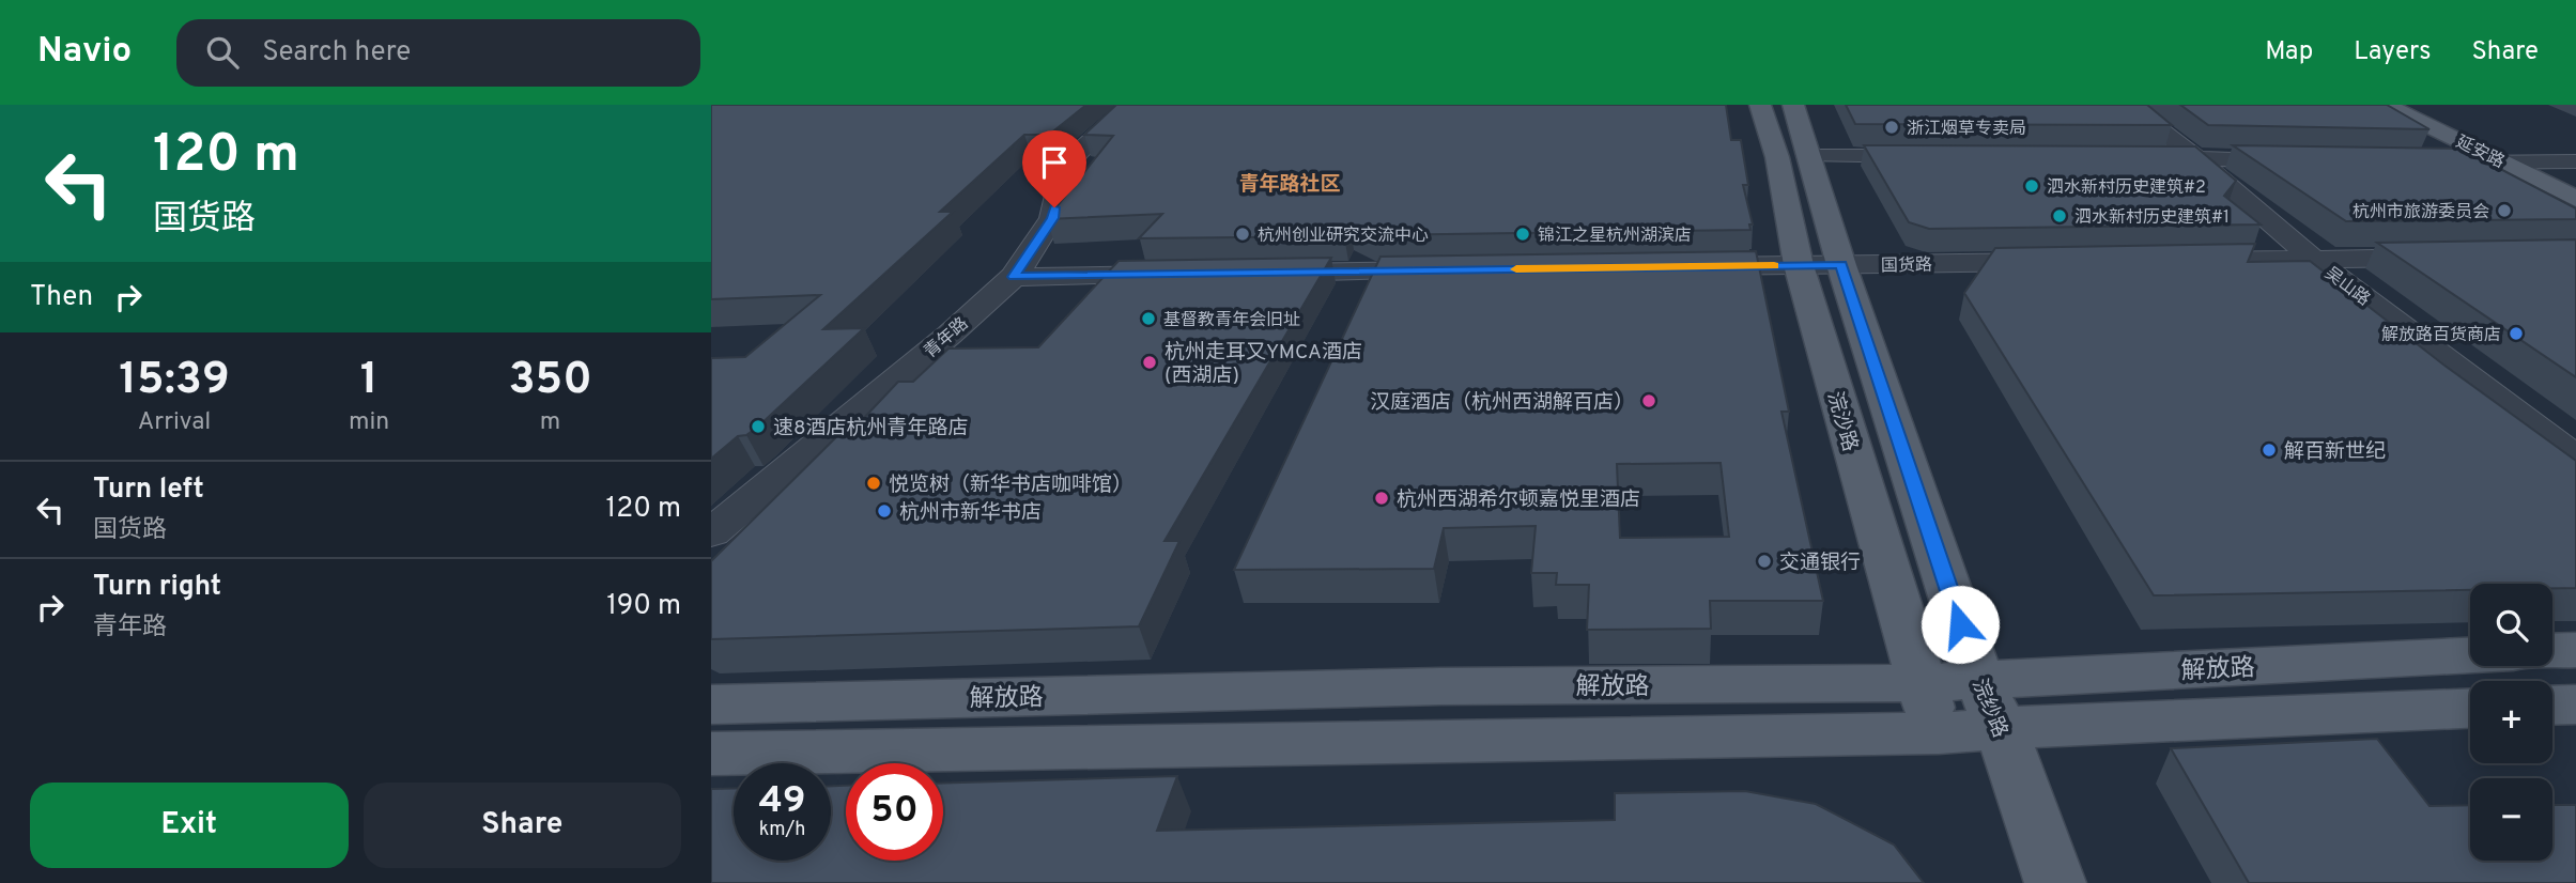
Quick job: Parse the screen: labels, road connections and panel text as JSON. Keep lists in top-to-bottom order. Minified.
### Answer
{"streets":{"main road":["延安路","浣沙路","解放路","浣纱路"],"street":["国货路","吴山路","青年路"]},"crossings":[["国货路","浣沙路"],["国货路","浣纱路"],["浣沙路","解放路"],["解放路","浣纱路"]],"districts":["青年路社区"],"places":["浙江烟草专卖局","泗水新村历史建筑#2","杭州市旅游委员会","泗水新村历史建筑#1","杭州创业研究交流中心","锦江之星杭州湖滨店","基督教青年会旧址","解放路百货商店","杭州走耳又YMCA酒店 (西湖店)","汉庭酒店（杭州西湖解百店）","速8酒店杭州青年路店","解百新世纪","悦览树（新华书店咖啡馆）","杭州西湖希尔顿嘉悦里酒店","杭州市新华书店","交通银行"],"page":{"header":"Navio","search":"Search here","nav":["Map","Layers","Share"],"turn":["120 m","国货路"],"then":"Then","eta":["15:39","Arrival","1","min","350","m"],"list":[{"name":"Turn left","note":"国货路","value":"120 m"},{"name":"Turn right","note":"青年路","value":"190 m"}],"map_buttons":["+","−"],"speed":"49 km/h","limit":"50","buttons":["Exit","Share"]}}
